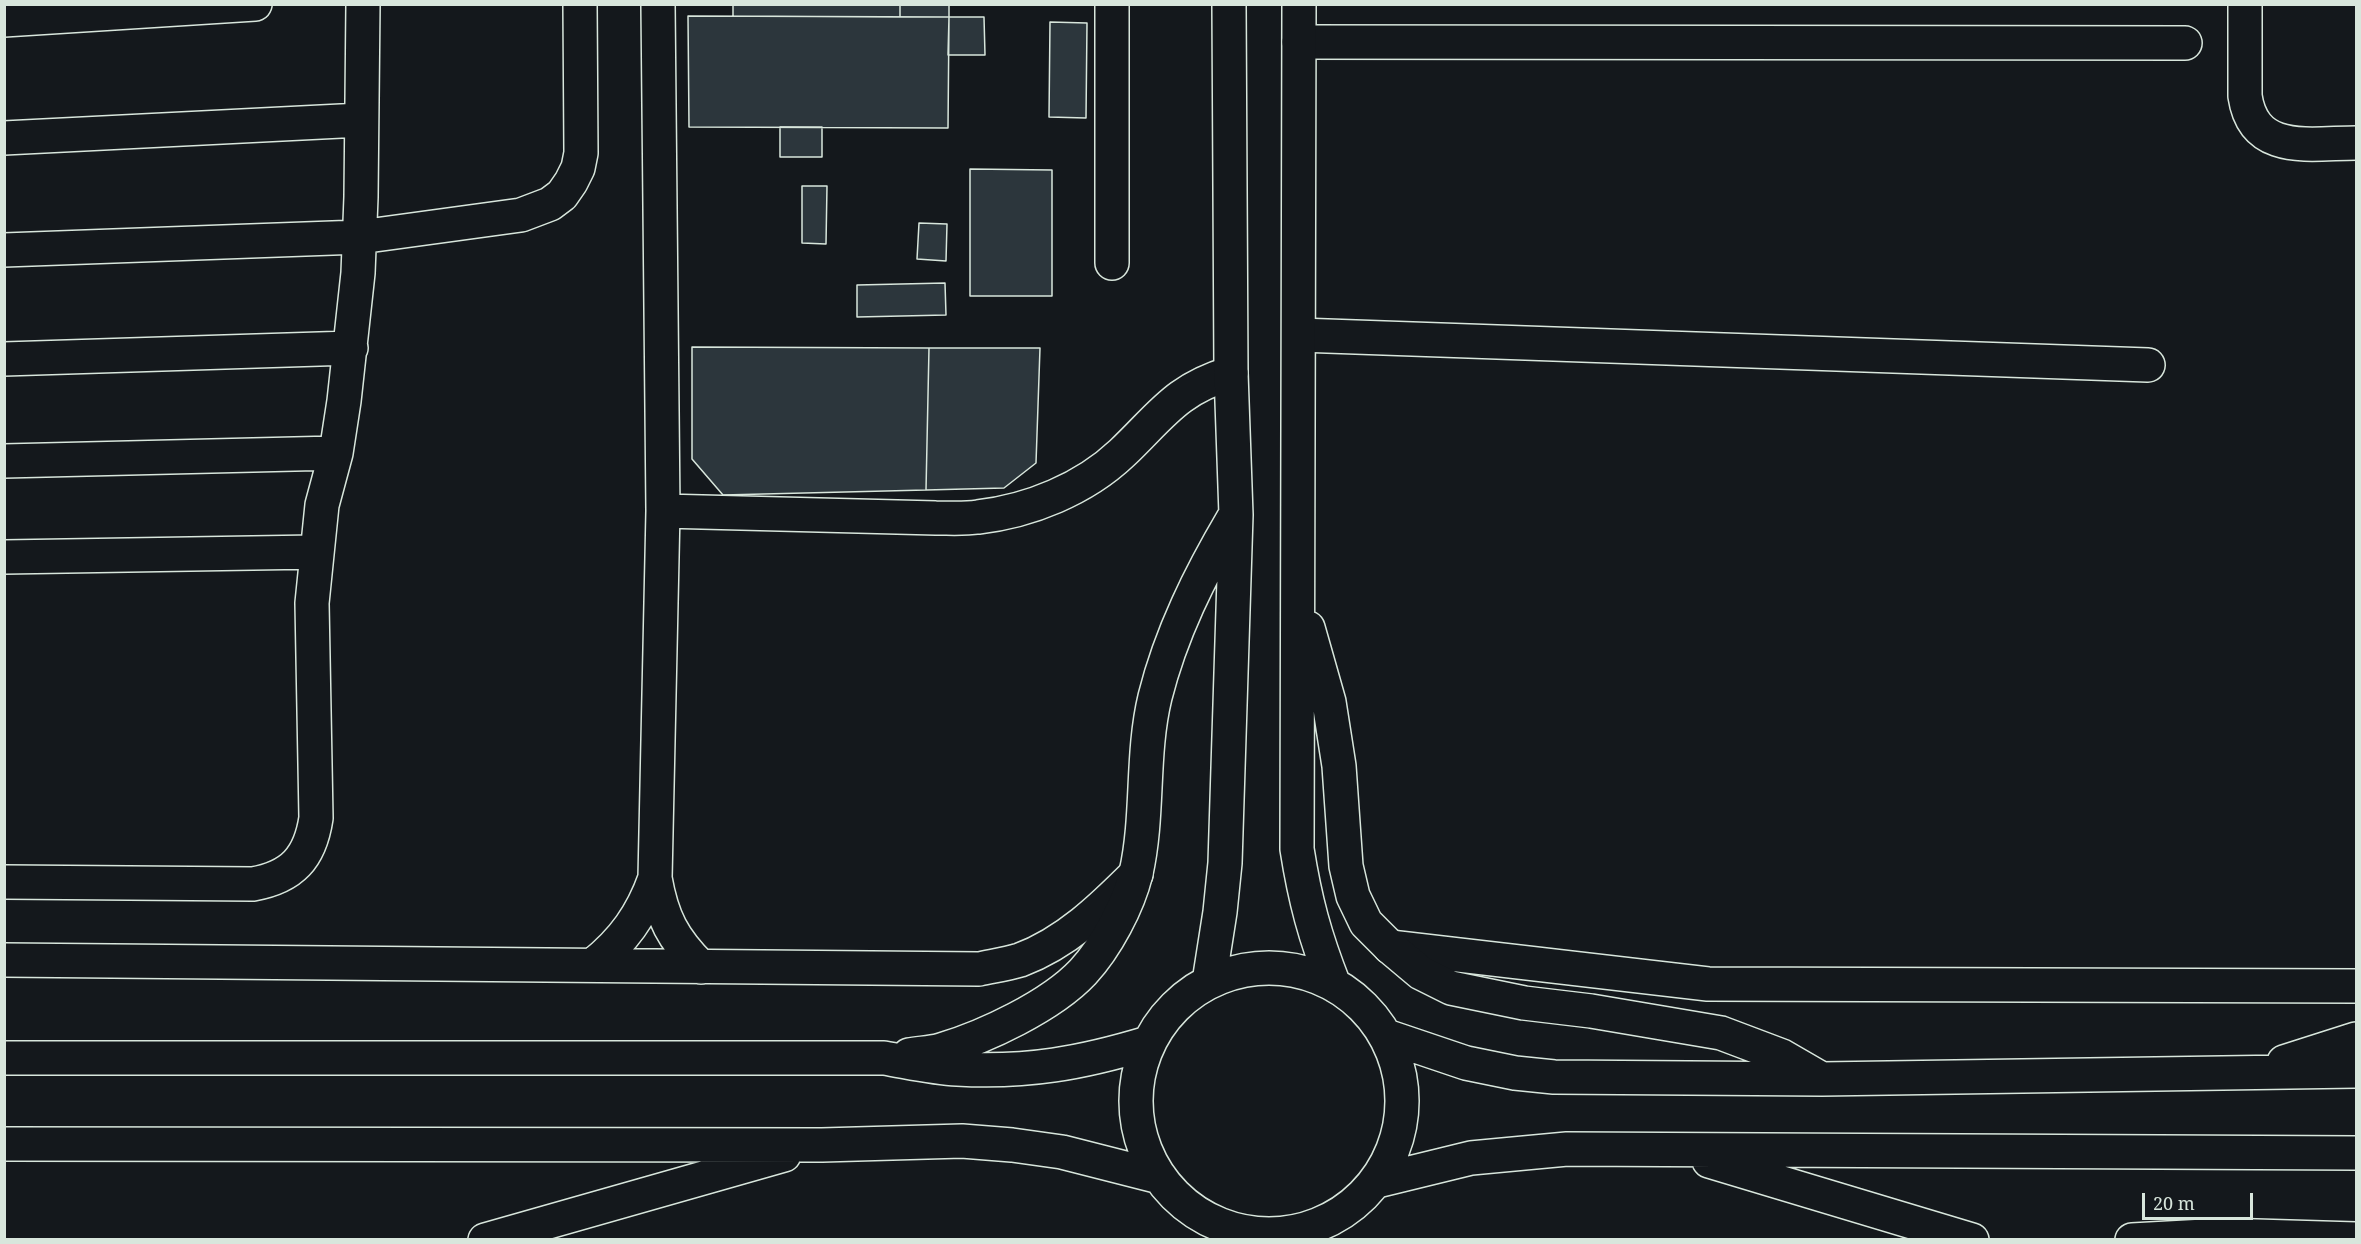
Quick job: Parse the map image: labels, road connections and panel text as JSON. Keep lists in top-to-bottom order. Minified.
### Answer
{"scale_bar":"20 m"}
